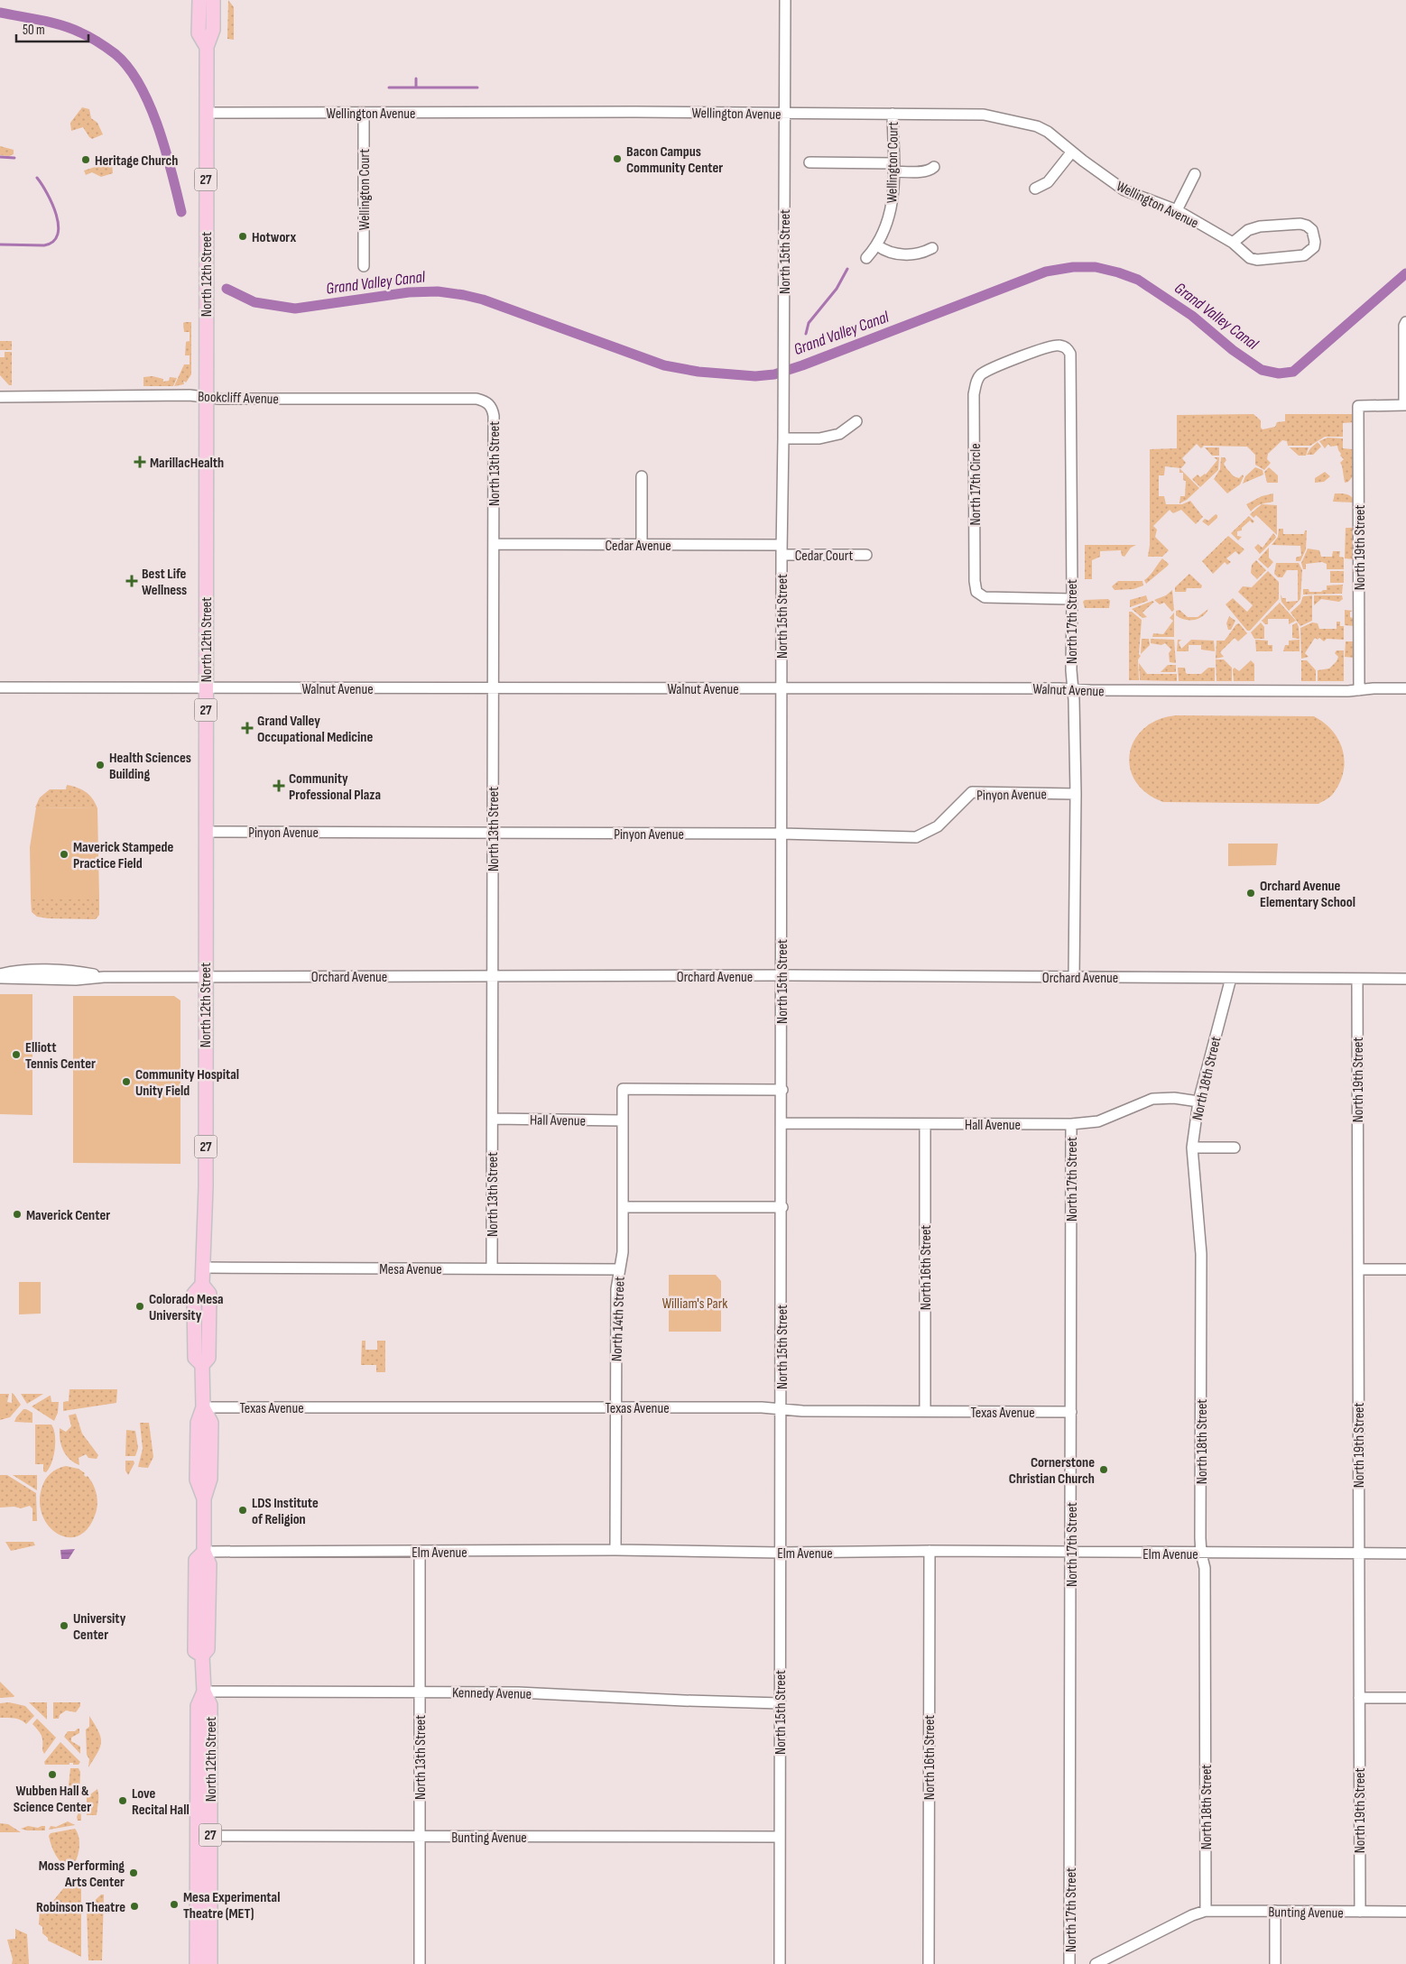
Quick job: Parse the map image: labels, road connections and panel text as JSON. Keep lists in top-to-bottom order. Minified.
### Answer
{"streets":{"main road":["27","North 12th Street"],"street":["Wellington Avenue","Wellington Court","North 15th Street","Bookcliff Avenue","North 13th Street","North 17th Circle","Cedar Avenue","North 19th Street","Cedar Court","North 17th Street","Walnut Avenue","Pinyon Avenue","Orchard Avenue","North 18th Street","Hall Avenue","North 16th Street","Mesa Avenue","North 14th Street","Texas Avenue","Elm Avenue","Kennedy Avenue","Bunting Avenue"]},"crossings":[["Wellington Avenue","Wellington Court"],["Wellington Avenue","North 15th Street"],["Wellington Avenue","North 12th Street"],["North 15th Street","Cedar Avenue"],["North 15th Street","Cedar Court"],["North 15th Street","Walnut Avenue"],["North 15th Street","Pinyon Avenue"],["North 15th Street","Orchard Avenue"],["North 15th Street","Hall Avenue"],["North 15th Street","North 14th Street"],["North 15th Street","Texas Avenue"],["North 15th Street","Elm Avenue"],["North 15th Street","Kennedy Avenue"],["North 15th Street","Bunting Avenue"],["North 12th Street","Bookcliff Avenue"],["North 12th Street","Walnut Avenue"],["North 12th Street","Pinyon Avenue"],["North 12th Street","Orchard Avenue"],["North 12th Street","Mesa Avenue"],["North 12th Street","Texas Avenue"],["North 12th Street","Elm Avenue"],["North 12th Street","Kennedy Avenue"],["North 12th Street","Bunting Avenue"],["Bookcliff Avenue","North 13th Street"],["North 13th Street","Cedar Avenue"],["North 13th Street","Walnut Avenue"],["North 13th Street","Pinyon Avenue"],["North 13th Street","Orchard Avenue"],["North 13th Street","Hall Avenue"],["North 13th Street","Mesa Avenue"],["North 13th Street","Elm Avenue"],["North 13th Street","Kennedy Avenue"],["North 13th Street","Bunting Avenue"],["North 17th Circle","North 17th Street"],["Cedar Avenue","Cedar Court"],["North 19th Street","Walnut Avenue"],["North 19th Street","Orchard Avenue"],["North 19th Street","Elm Avenue"],["North 19th Street","Bunting Avenue"],["North 17th Street","Walnut Avenue"],["North 17th Street","Pinyon Avenue"],["North 17th Street","Orchard Avenue"],["North 17th Street","Hall Avenue"],["North 17th Street","Texas Avenue"],["North 17th Street","Elm Avenue"],["Orchard Avenue","North 18th Street"],["North 18th Street","Hall Avenue"],["North 18th Street","Elm Avenue"],["North 18th Street","Bunting Avenue"],["Hall Avenue","North 16th Street"],["Hall Avenue","North 14th Street"],["North 16th Street","Texas Avenue"],["North 16th Street","Elm Avenue"],["Mesa Avenue","North 14th Street"],["North 14th Street","Texas Avenue"],["North 14th Street","Elm Avenue"]],"water":["Grand Valley Canal"],"parks":["William's Park"],"places":{"other":["Bacon Campus Community Center","Heritage Church","Hotworx","Health Sciences Building","Maverick Stampede Practice Field","Orchard Avenue Elementary School","Elliott Tennis Center","Community Hospital Unity Field","Maverick Center","Colorado Mesa University","Cornerstone Christian Church","LDS Institute of Religion","University Center","Wubben Hall & Science Center","Love Recital Hall","Moss Performing Arts Center","Mesa Experimental Theatre (MET)","Robinson Theatre"],"health":["MarillacHealth","Best Life Wellness","Grand Valley Occupational Medicine","Community Professional Plaza"]},"scale_bar":"50 m"}
